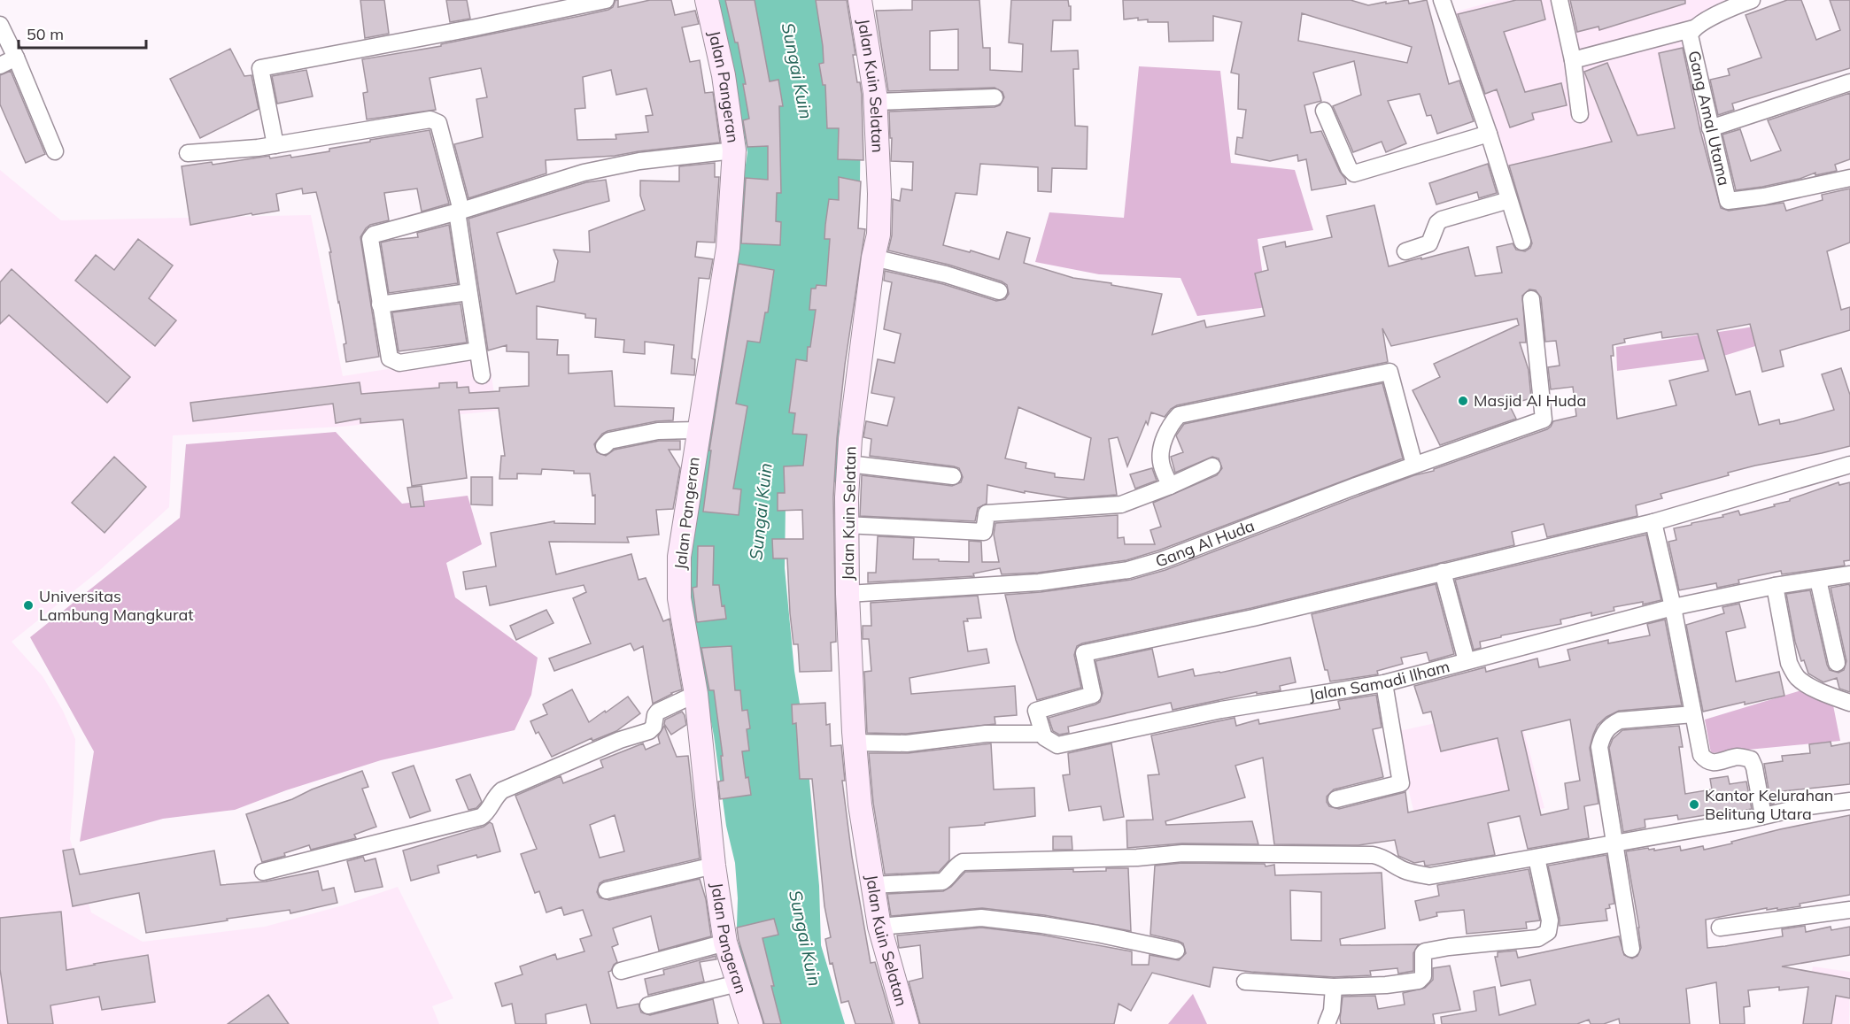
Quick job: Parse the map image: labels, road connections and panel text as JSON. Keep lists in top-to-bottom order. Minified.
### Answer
{"streets":{"street":["Jalan Kuin Selatan","Jalan Pangeran","Gang Amal Utama","Gang Al Huda","Jalan Samadi Ilham"]},"crossings":[["Jalan Kuin Selatan","Gang Al Huda"]],"water":["Sungai Kuin"],"places":["Masjid Al Huda","Universitas Lambung Mangkurat","Kantor Kelurahan Belitung Utara"],"scale_bar":"50 m"}
